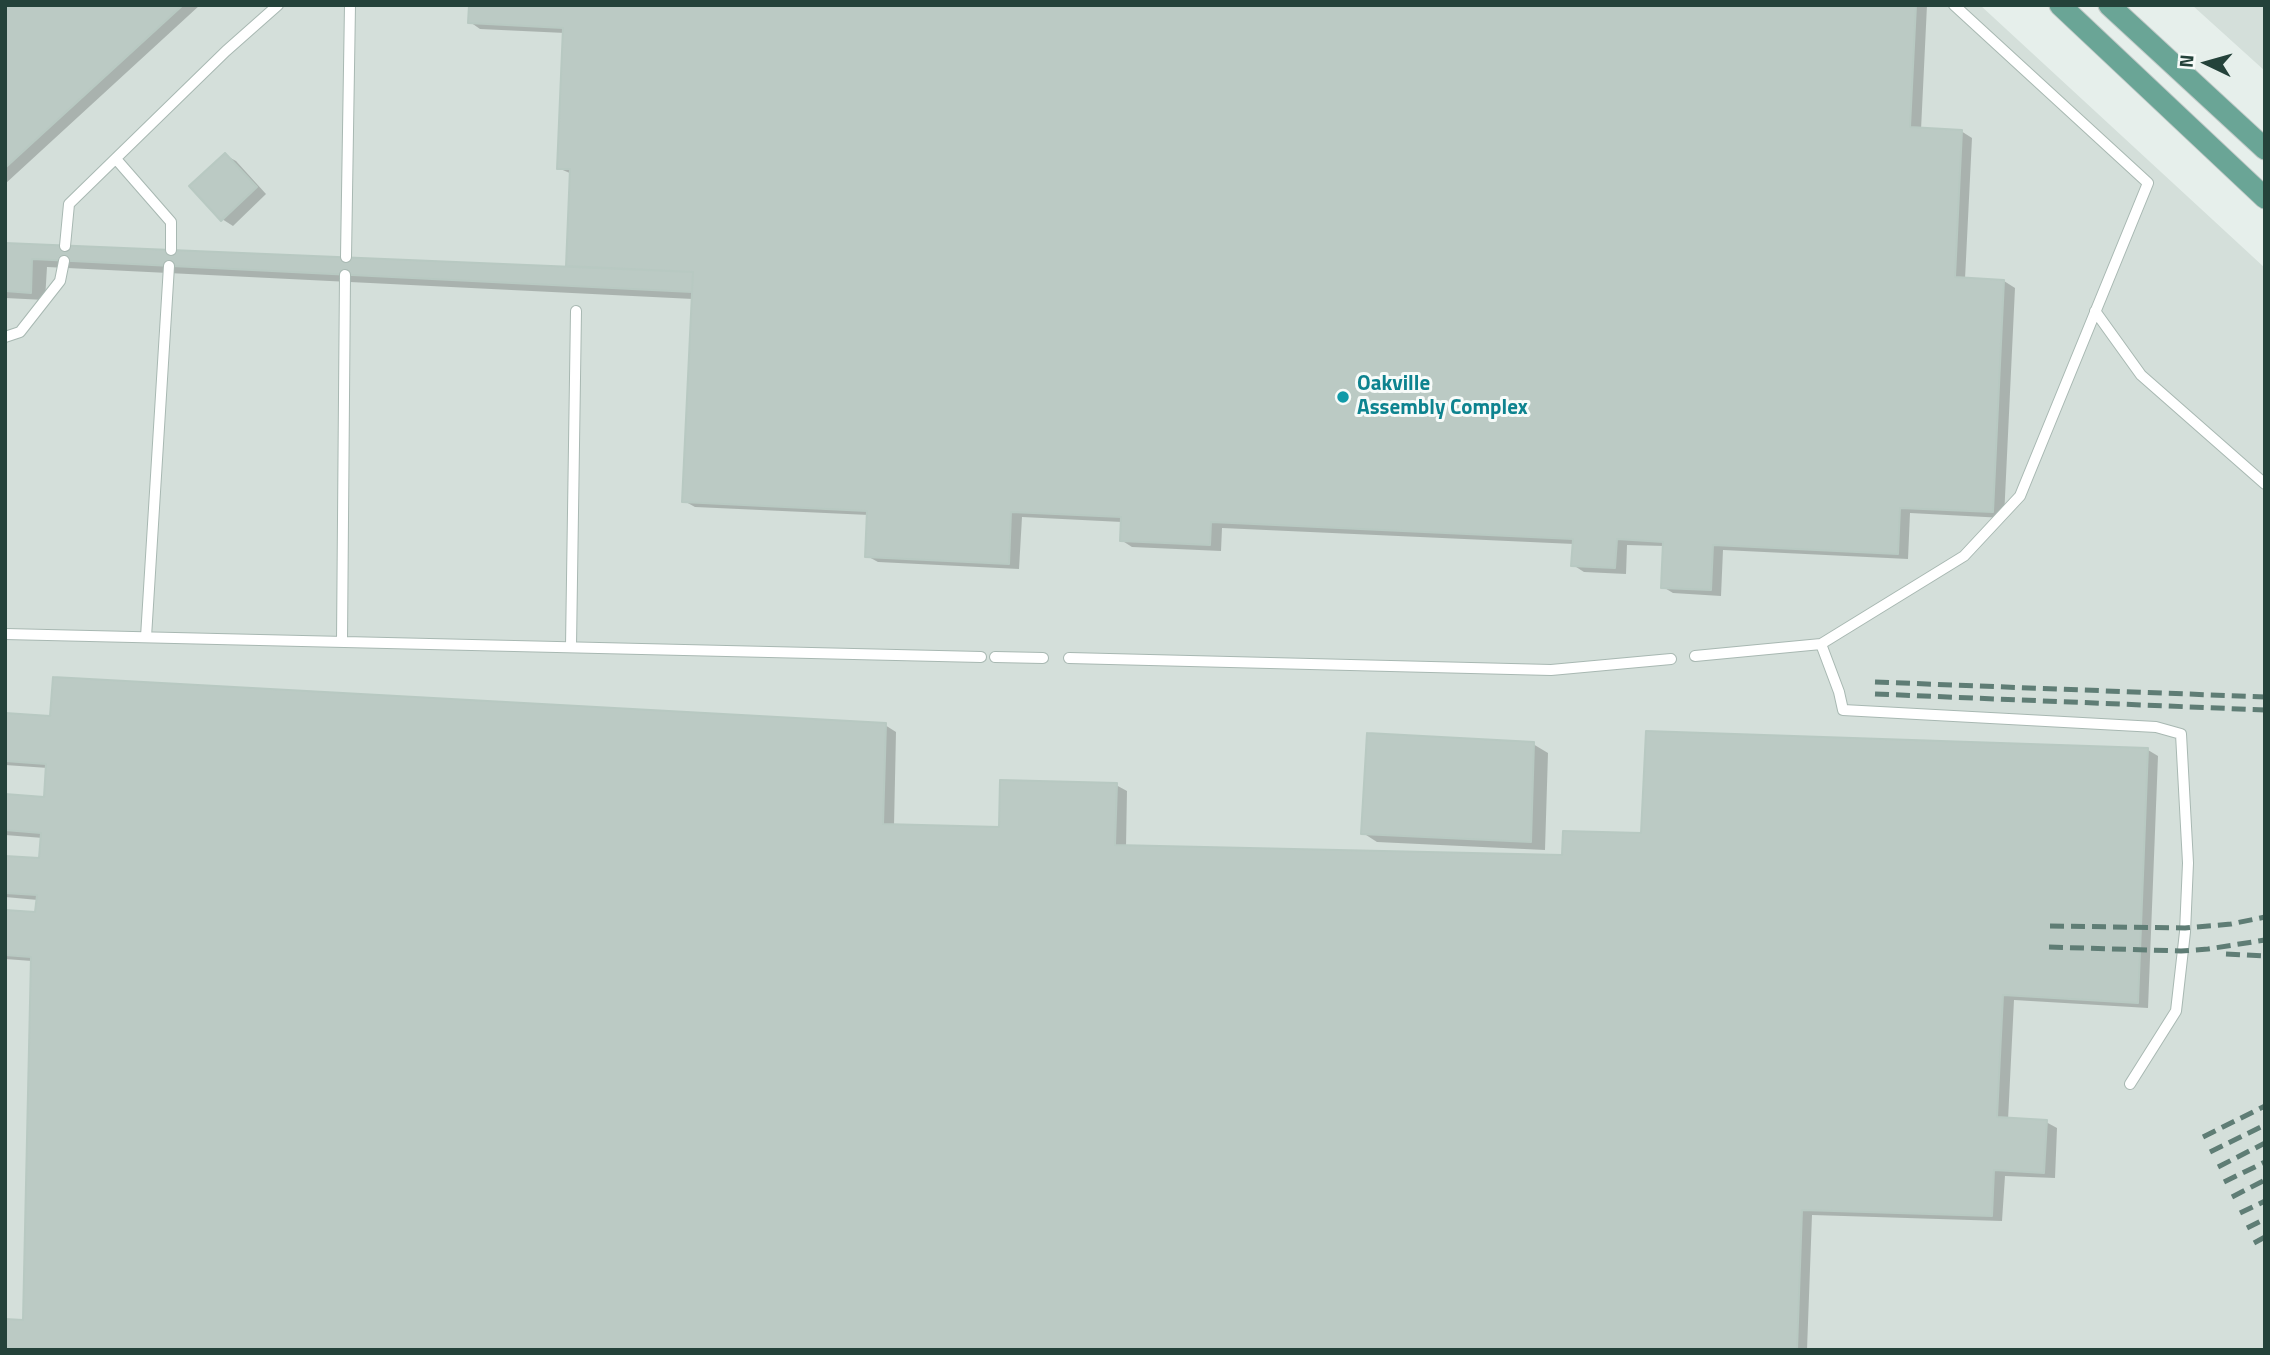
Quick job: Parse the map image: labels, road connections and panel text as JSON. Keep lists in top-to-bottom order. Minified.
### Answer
{"places":["Oakville Assembly Complex"],"north":"left"}
